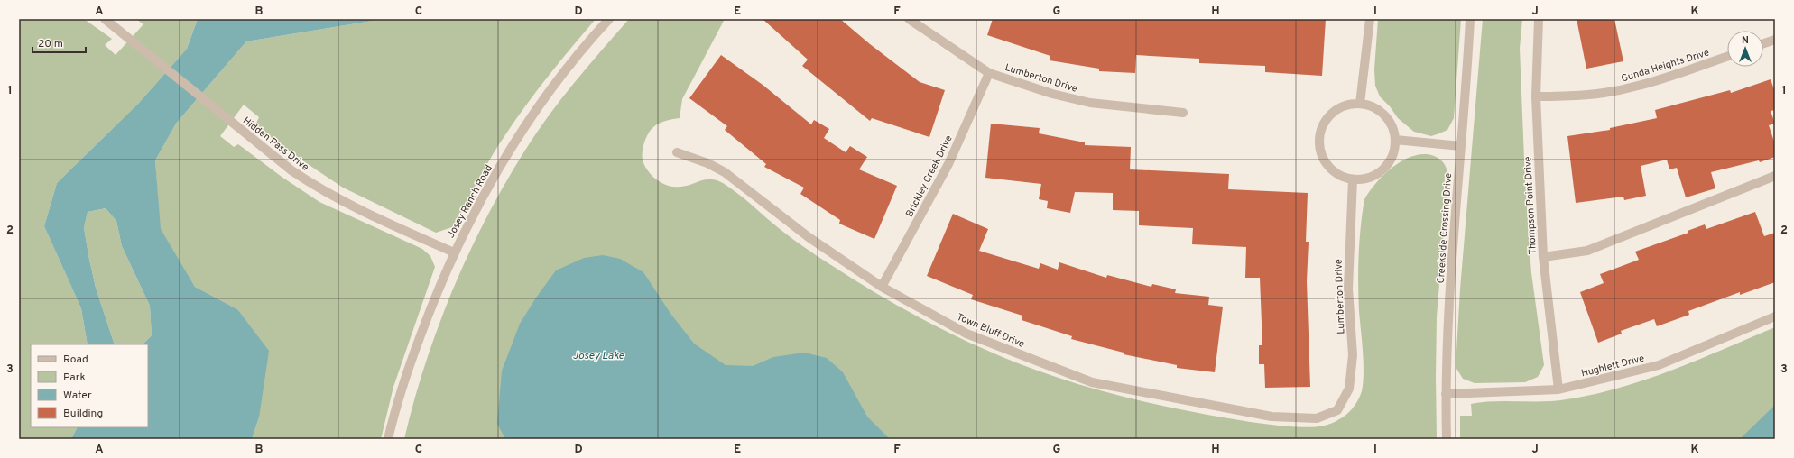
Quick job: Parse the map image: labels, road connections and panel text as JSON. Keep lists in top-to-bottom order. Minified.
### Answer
{"streets":{"street":["Gunda Heights Drive","Lumberton Drive","Hidden Pass Drive","Brickley Creek Drive","Josey Ranch Road","Thompson Point Drive","Creekside Crossing Drive","Town Bluff Drive","Hughlett Drive"]},"crossings":[["Gunda Heights Drive","Thompson Point Drive"],["Lumberton Drive","Brickley Creek Drive"],["Lumberton Drive","Town Bluff Drive"],["Hidden Pass Drive","Josey Ranch Road"],["Brickley Creek Drive","Town Bluff Drive"],["Thompson Point Drive","Hughlett Drive"],["Creekside Crossing Drive","Hughlett Drive"]],"water":["Josey Lake"],"legend":["Road","Park","Water","Building"],"scale_bar":"20 m","north":"top","grid":{"columns":["A","B","C","D","E","F","G","H","I","J","K"],"rows":["1","2","3"]}}
